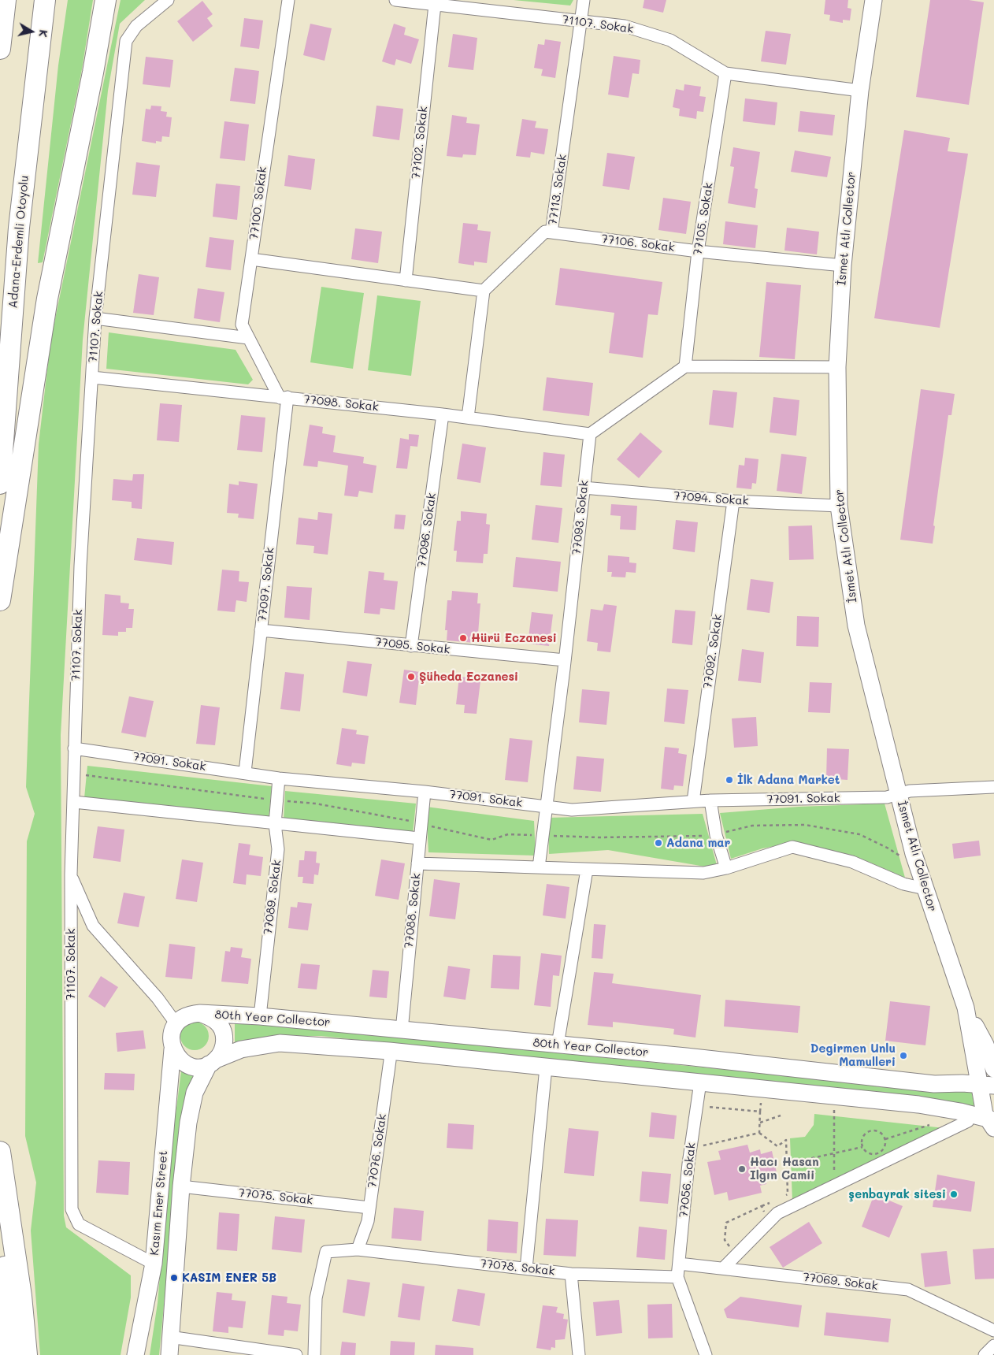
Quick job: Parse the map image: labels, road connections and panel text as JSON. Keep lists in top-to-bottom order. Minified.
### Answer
{"streets":{"highway":["Adana-Erdemli Otoyolu"],"main road":["İsmet Atlı Collector","80th Year Collector","Kasım Ener Street"],"street":["71107. Sokak","77102. Sokak","77113. Sokak","77100. Sokak","77105. Sokak","77106. Sokak","77098. Sokak","77094. Sokak","77093. Sokak","77096. Sokak","77097. Sokak","77095. Sokak","77092. Sokak","77091. Sokak","77089. Sokak","77088. Sokak","77076. Sokak","77056. Sokak","77075. Sokak","77078. Sokak","77069. Sokak"]},"crossings":[["71107. Sokak","77102. Sokak"],["71107. Sokak","77113. Sokak"],["71107. Sokak","77105. Sokak"],["71107. Sokak","İsmet Atlı Collector"],["71107. Sokak","77098. Sokak"],["71107. Sokak","77091. Sokak"],["71107. Sokak","Kasım Ener Street"],["77113. Sokak","77106. Sokak"],["77100. Sokak","77098. Sokak"],["77100. Sokak","77097. Sokak"],["77105. Sokak","77106. Sokak"],["İsmet Atlı Collector","77106. Sokak"],["İsmet Atlı Collector","77094. Sokak"],["İsmet Atlı Collector","77091. Sokak"],["İsmet Atlı Collector","80th Year Collector"],["77098. Sokak","77093. Sokak"],["77098. Sokak","77096. Sokak"],["77098. Sokak","77097. Sokak"],["77094. Sokak","77093. Sokak"],["77094. Sokak","77092. Sokak"],["77093. Sokak","77095. Sokak"],["77093. Sokak","77091. Sokak"],["77096. Sokak","77095. Sokak"],["77097. Sokak","77095. Sokak"],["77097. Sokak","77091. Sokak"],["77092. Sokak","77091. Sokak"],["77091. Sokak","77089. Sokak"],["77091. Sokak","77088. Sokak"],["77089. Sokak","80th Year Collector"],["77088. Sokak","80th Year Collector"],["80th Year Collector","77076. Sokak"],["80th Year Collector","77056. Sokak"],["80th Year Collector","Kasım Ener Street"],["77076. Sokak","77075. Sokak"],["77076. Sokak","77078. Sokak"],["77056. Sokak","77078. Sokak"],["77056. Sokak","77069. Sokak"],["77075. Sokak","Kasım Ener Street"]],"places":["Hürü Eczanesi","Şüheda Eczanesi","İlk Adana Market","Adana mar","Degirmen Unlu Mamulleri","Hacı Hasan Ilgın Camii","şenbayrak sitesi","KASIM ENER 5B"],"north":"right"}
